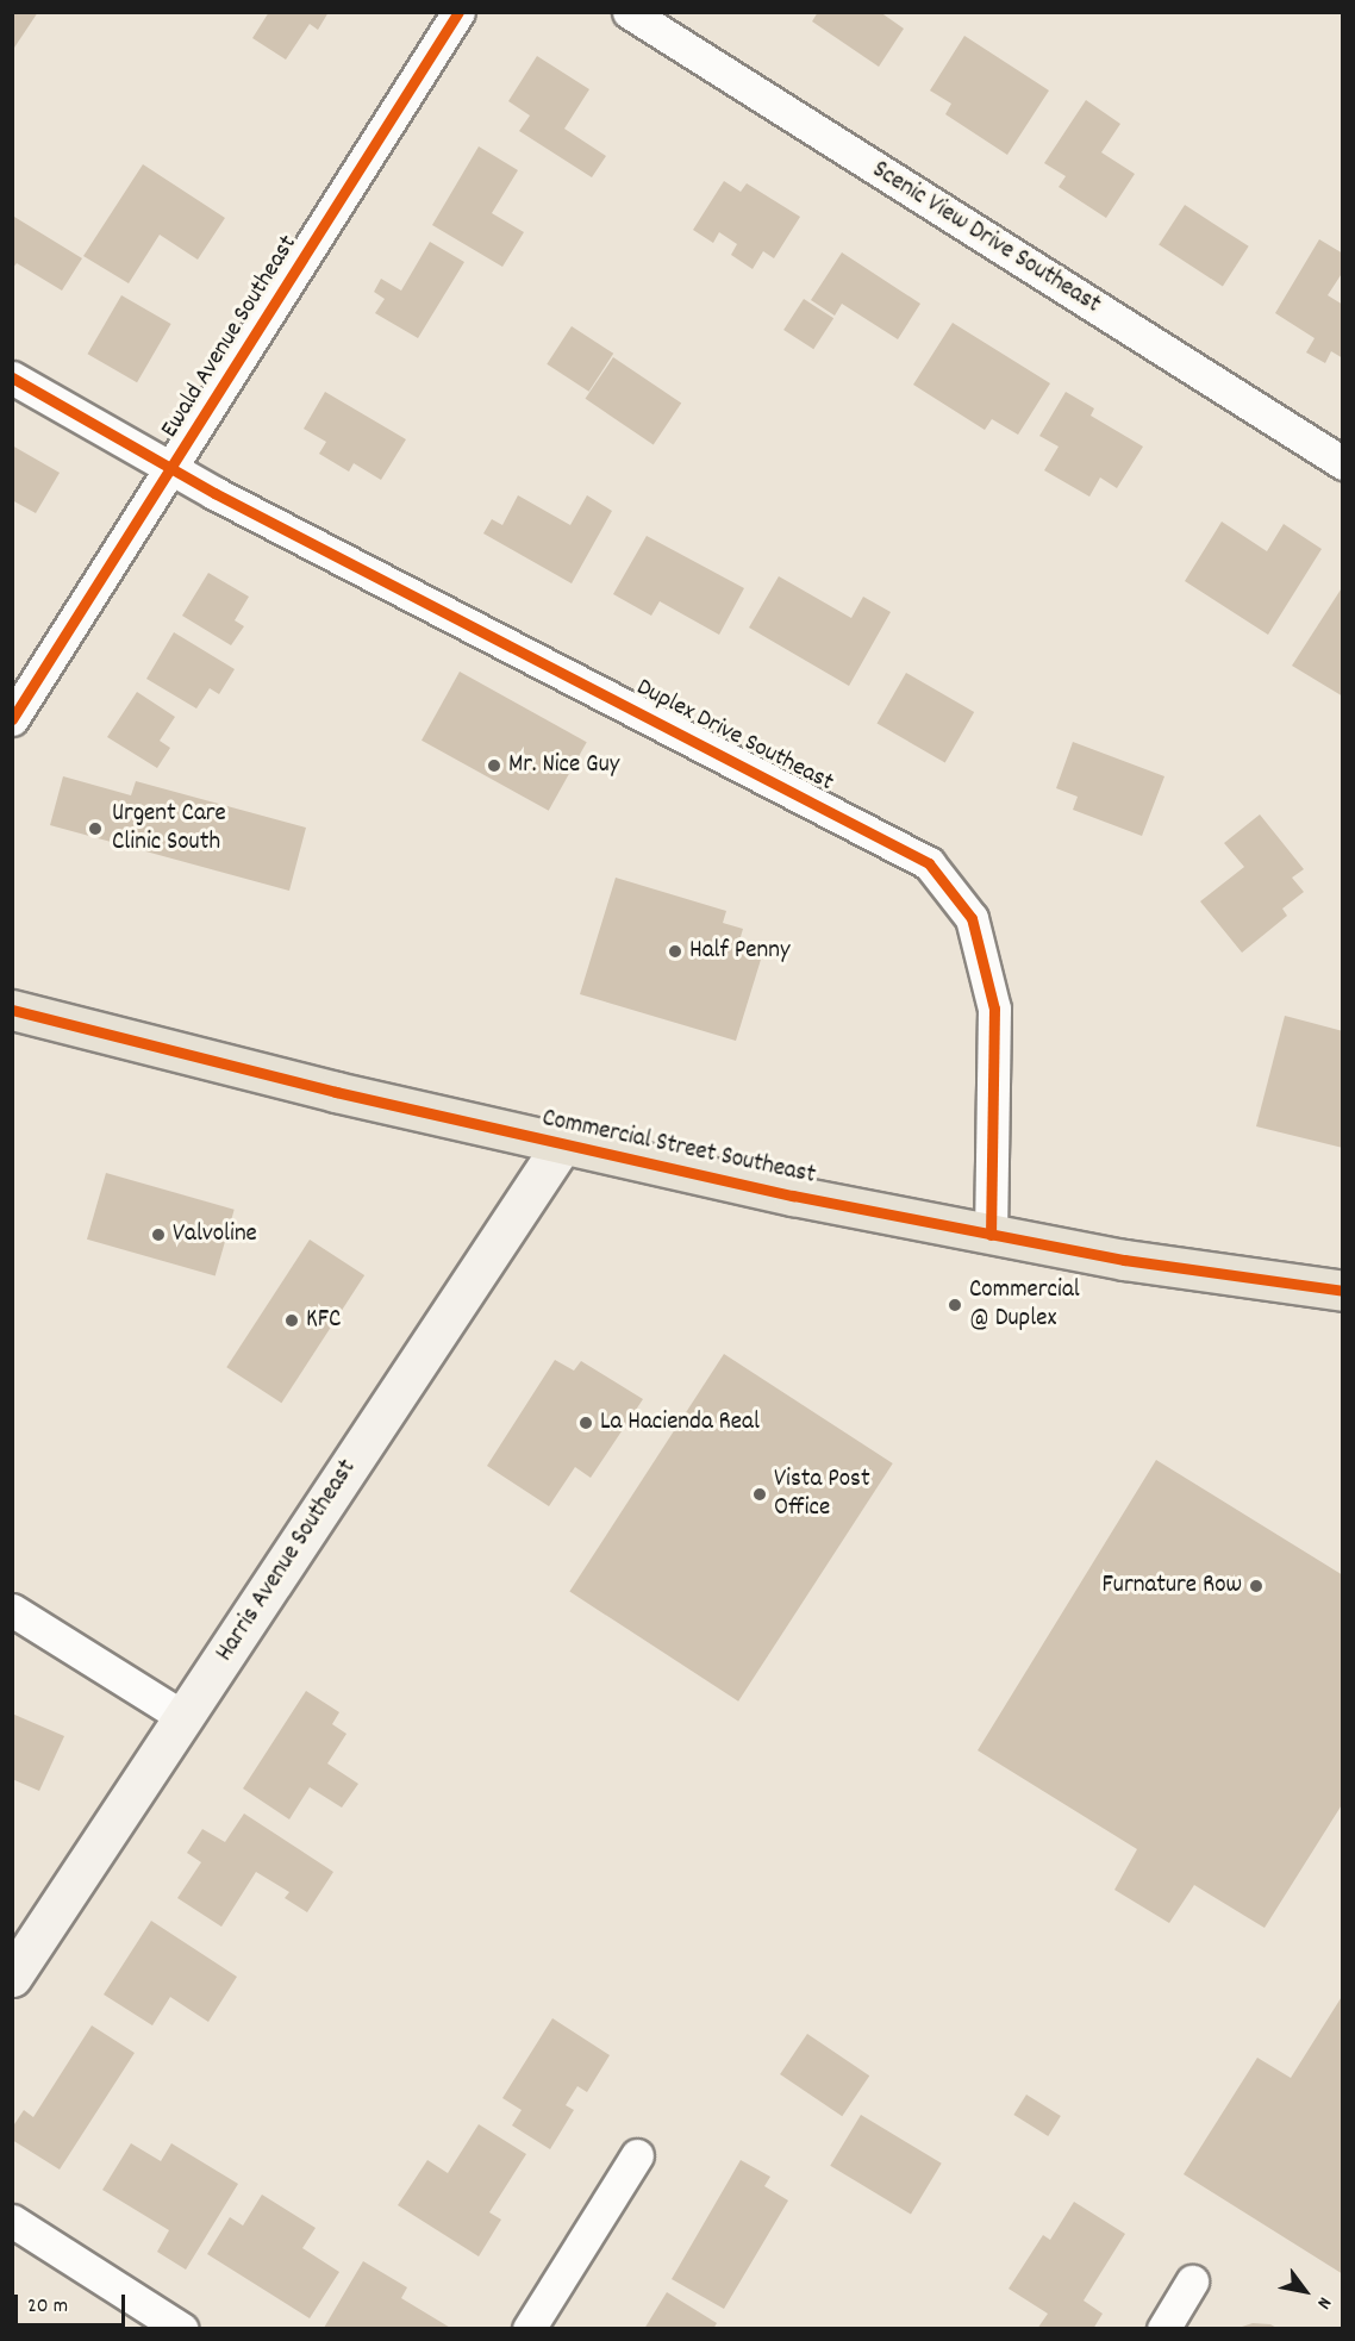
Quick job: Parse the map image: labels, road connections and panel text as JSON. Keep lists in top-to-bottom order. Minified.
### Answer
{"streets":{"main road":["Commercial Street Southeast"],"street":["Scenic View Drive Southeast","Ewald Avenue Southeast","Duplex Drive Southeast","Harris Avenue Southeast"]},"crossings":[["Ewald Avenue Southeast","Duplex Drive Southeast"],["Duplex Drive Southeast","Commercial Street Southeast"],["Commercial Street Southeast","Harris Avenue Southeast"]],"places":["Mr. Nice Guy","Urgent Care Clinic South","Half Penny","Valvoline","Commercial @ Duplex","KFC","La Hacienda Real","Vista Post Office","Furnature Row"],"scale_bar":"20 m","north":"bottom right"}
